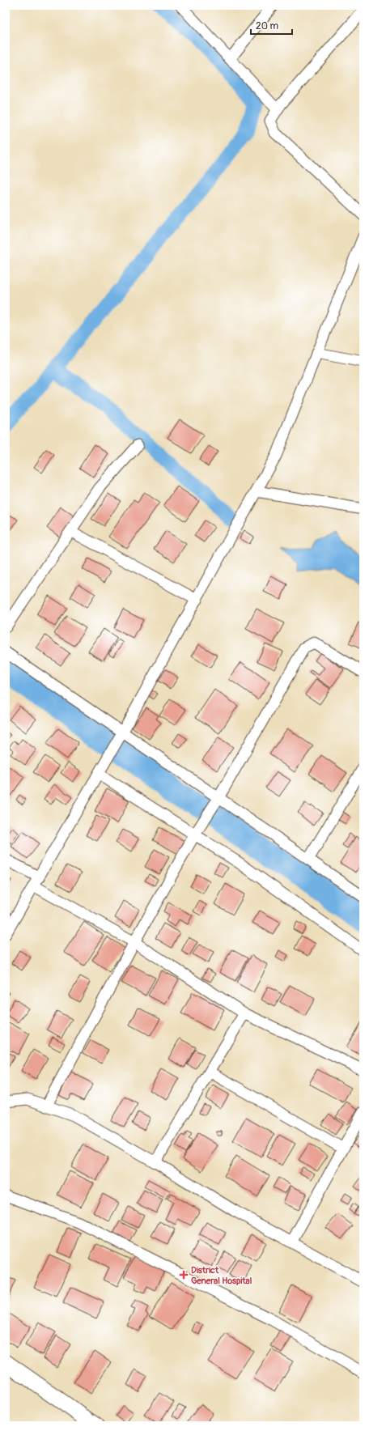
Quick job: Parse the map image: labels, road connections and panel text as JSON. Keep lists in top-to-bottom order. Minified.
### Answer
{"places":{"health":["District General Hospital"]},"scale_bar":"20 m"}
